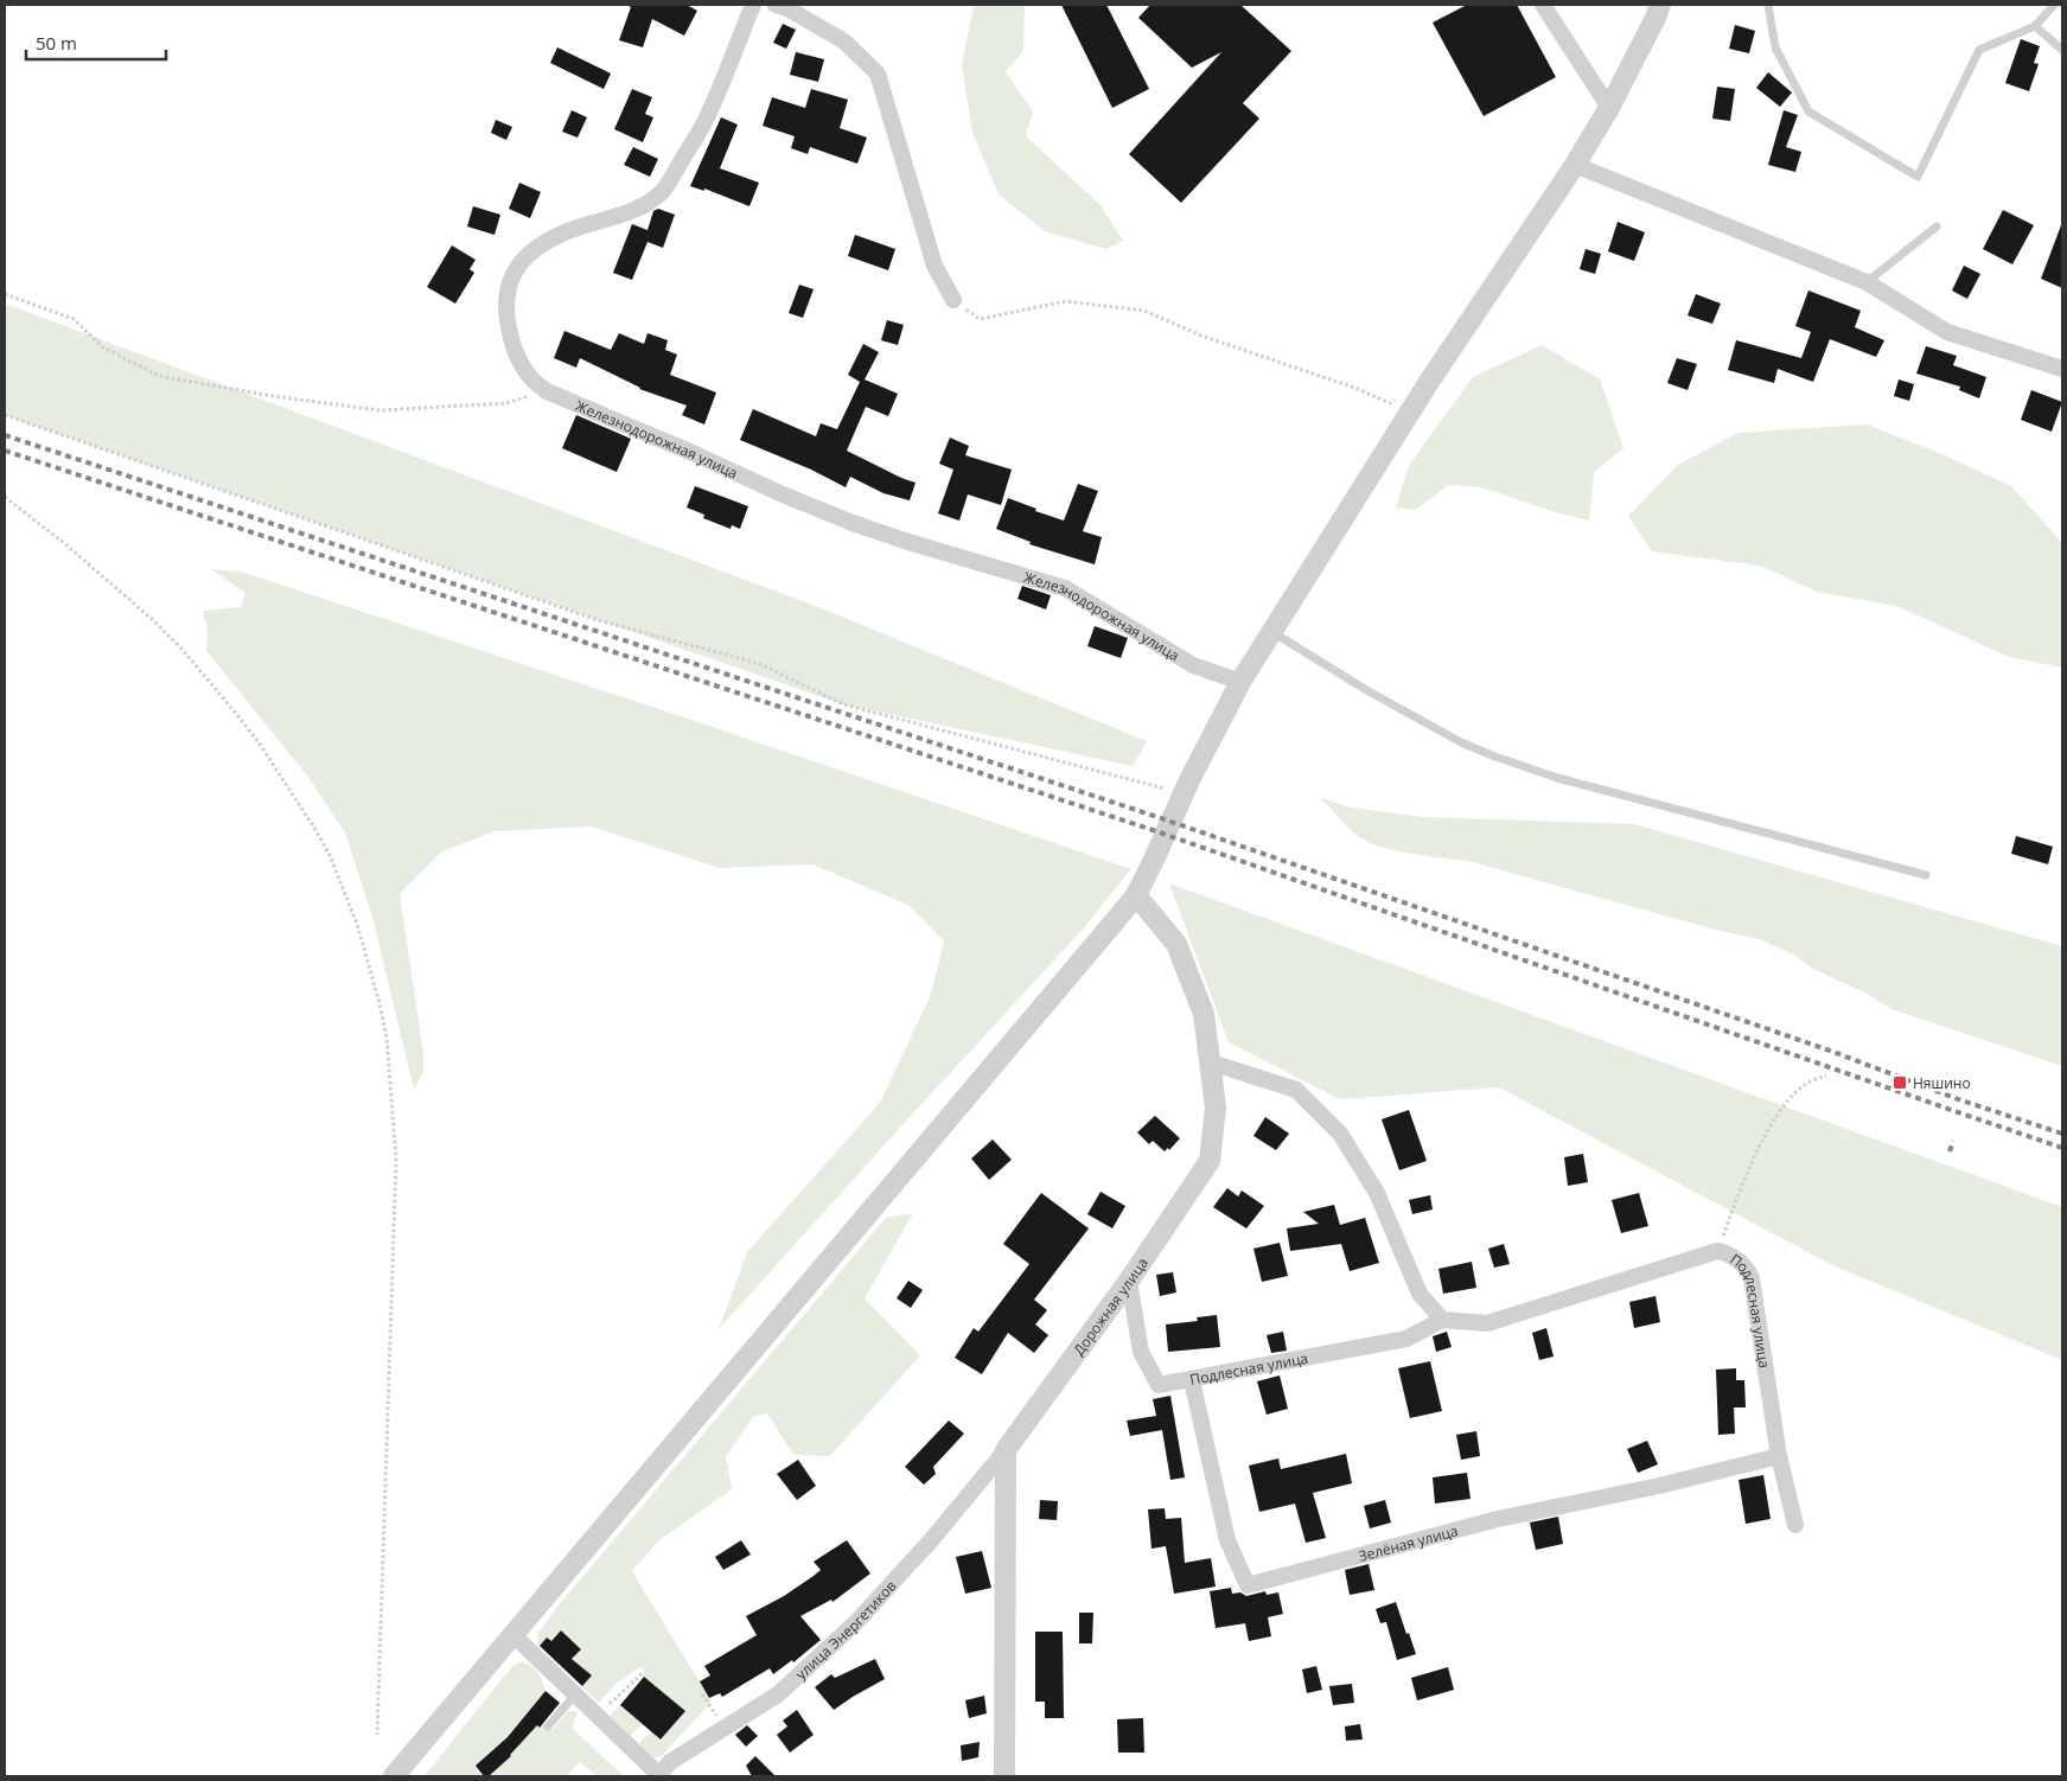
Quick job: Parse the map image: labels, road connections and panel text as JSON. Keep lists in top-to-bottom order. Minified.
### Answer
{"streets":{"street":["Железнодорожная улица","Дорожная улица","Подлесная улица","Зелёная улица","улица Энергетиков"]},"crossings":[["Дорожная улица","Подлесная улица"],["Дорожная улица","улица Энергетиков"],["Подлесная улица","Зелёная улица"]],"places":{"transit":["Няшино"]},"scale_bar":"50 m"}
